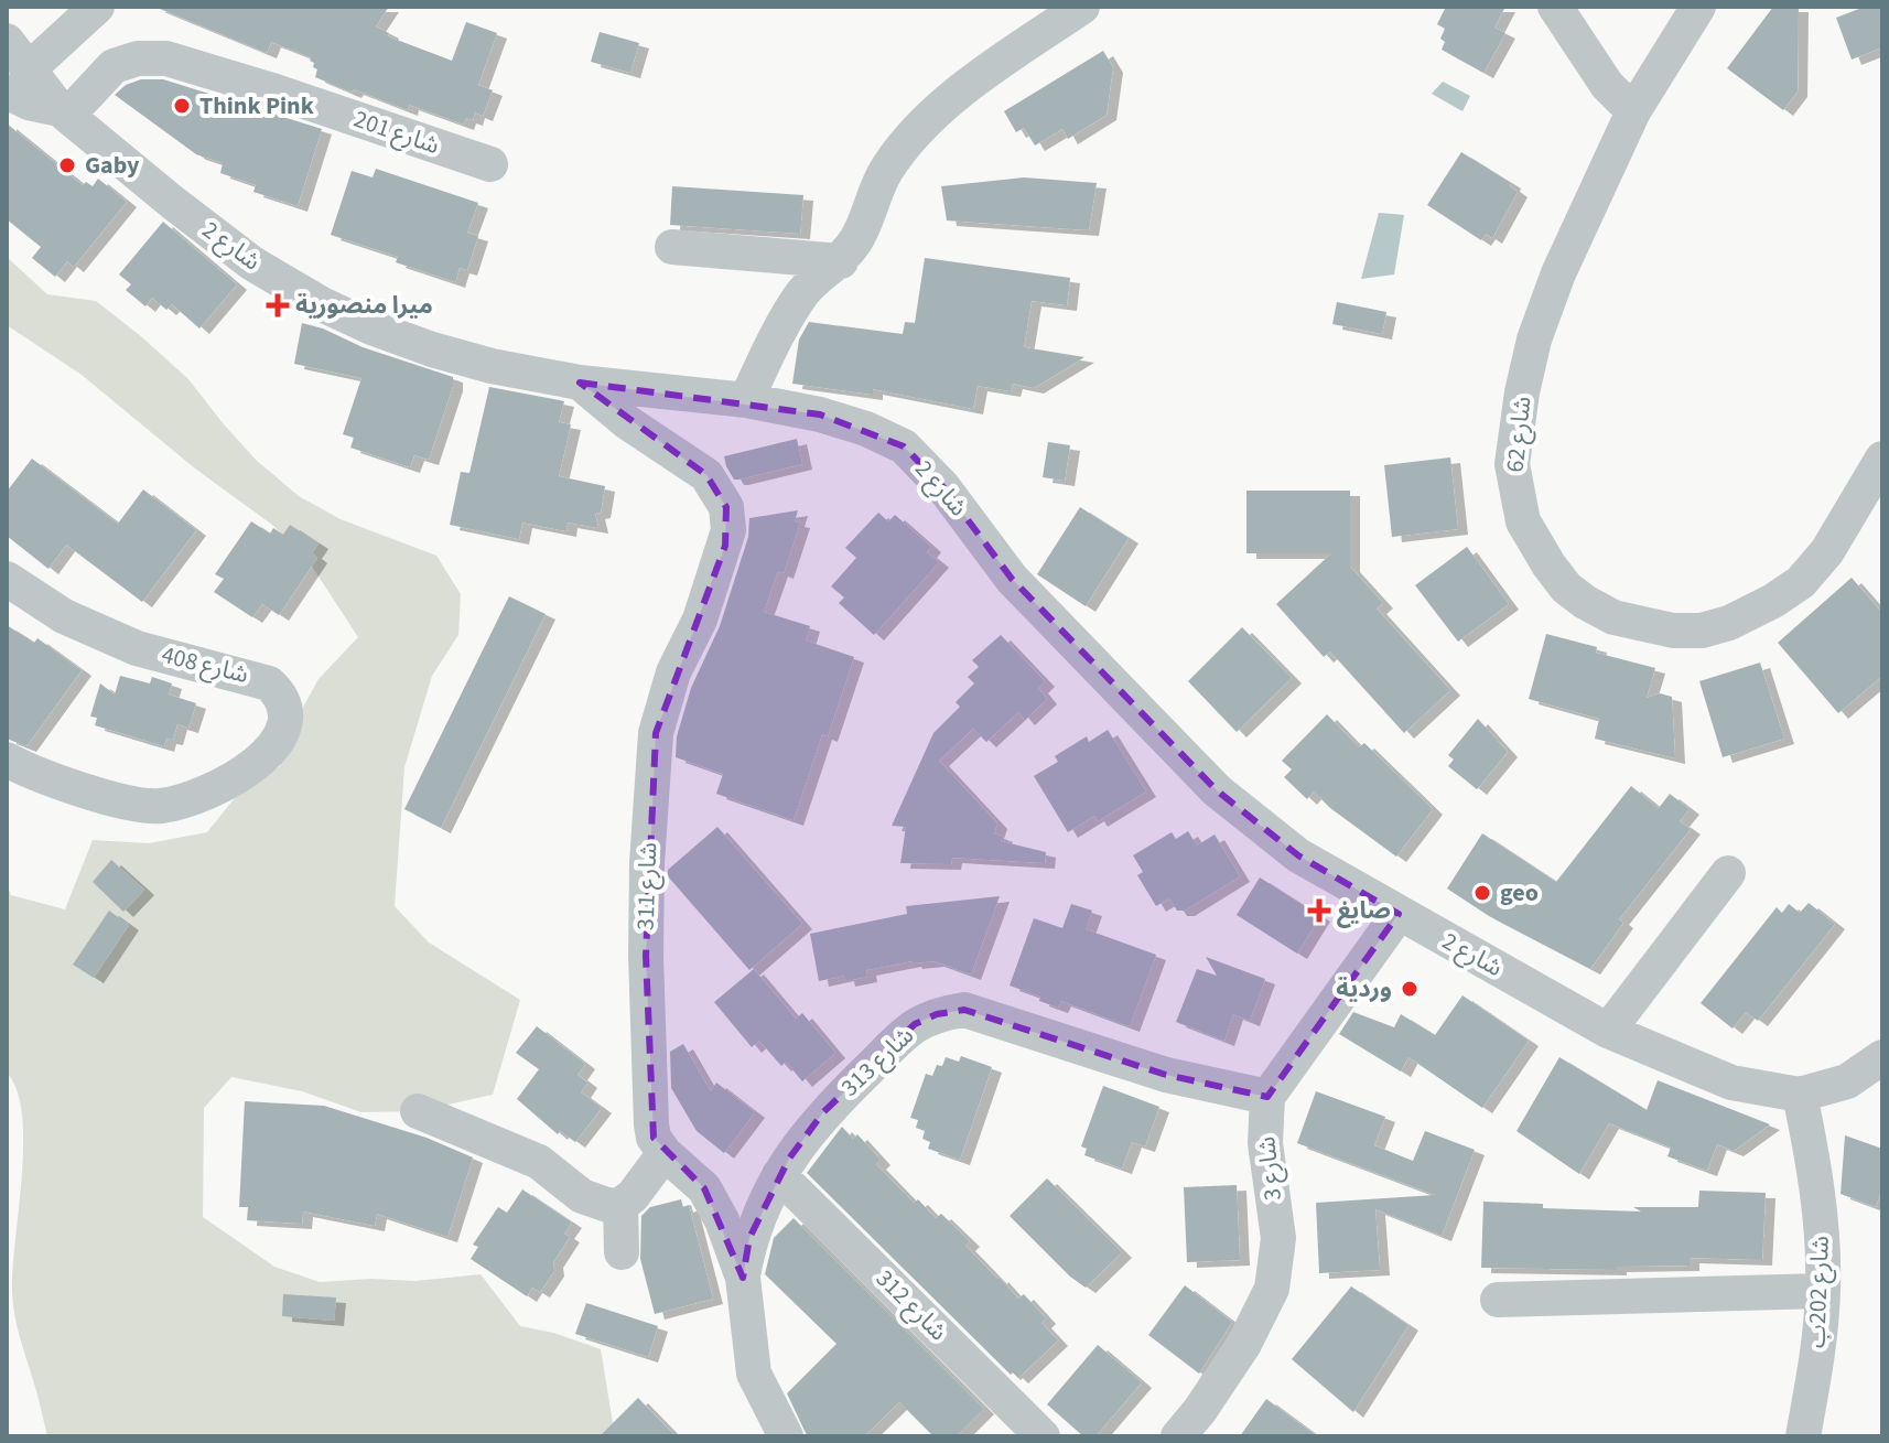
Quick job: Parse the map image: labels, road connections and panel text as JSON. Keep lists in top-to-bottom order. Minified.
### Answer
{"streets":{"street":["شارع 201","شارع 2","شارع 62","شارع 408","شارع 311","شارع 313","شارع 3","شارع 202ب","شارع 312"]},"crossings":[["شارع 201","شارع 2"],["شارع 2","شارع 311"],["شارع 2","شارع 202ب"],["شارع 311","شارع 313"],["شارع 313","شارع 3"],["شارع 313","شارع 312"]],"places":{"other":["Think Pink","Gaby","geo","وردية"],"health":["ميرا منصورية","صايغ"]}}
